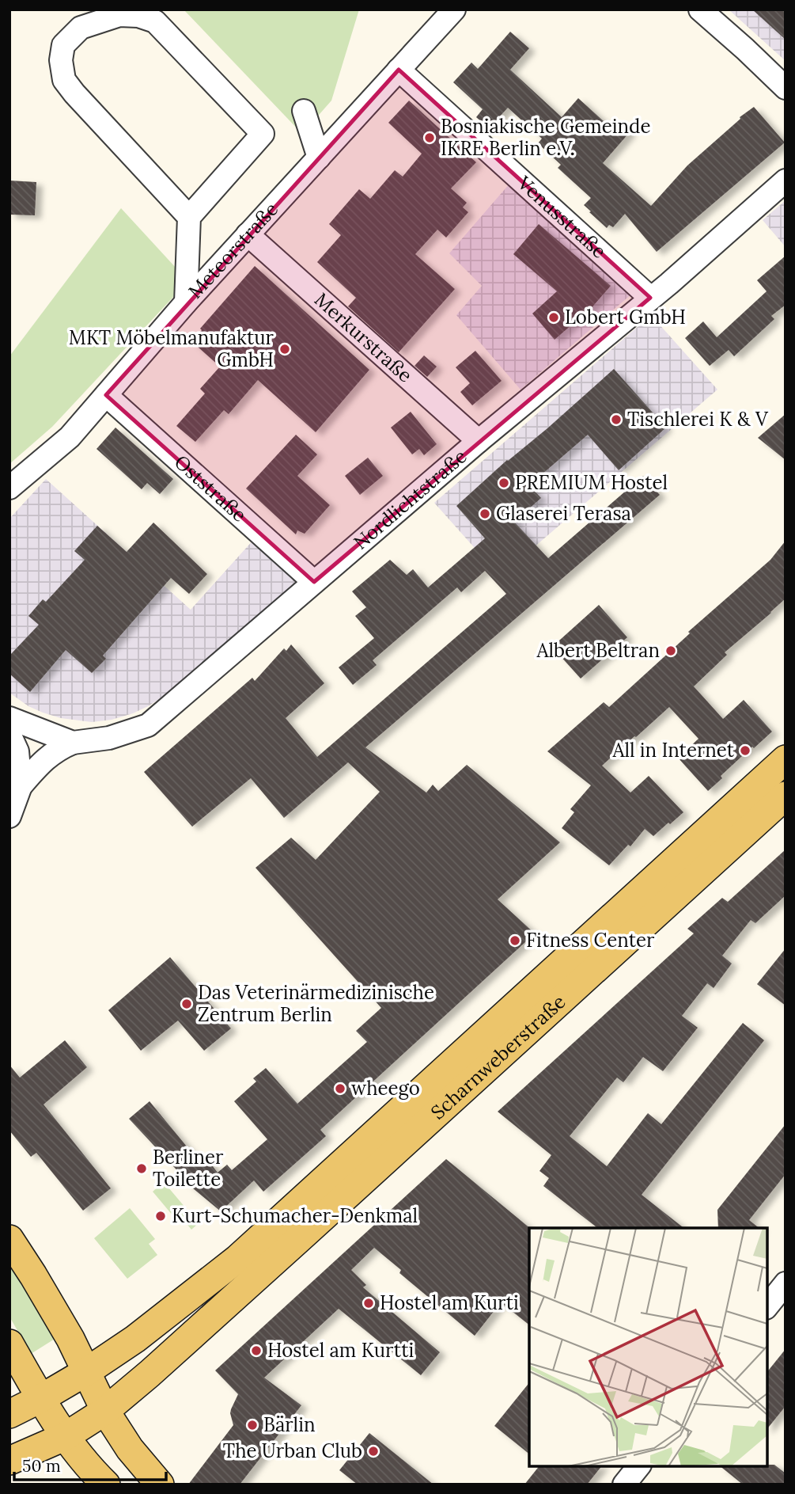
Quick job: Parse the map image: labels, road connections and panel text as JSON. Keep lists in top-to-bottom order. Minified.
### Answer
{"streets":{"main road":["Scharnweberstraße"],"street":["Venusstraße","Meteorstraße","Merkurstraße","Oststraße","Nordlichtstraße"]},"crossings":[["Venusstraße","Meteorstraße"],["Venusstraße","Nordlichtstraße"],["Meteorstraße","Merkurstraße"],["Meteorstraße","Oststraße"],["Merkurstraße","Nordlichtstraße"],["Oststraße","Nordlichtstraße"]],"places":["Bosniakische Gemeinde IKRE Berlin e.V.","Lobert GmbH","MKT Möbelmanufaktur GmbH","Tischlerei K & V","PREMIUM Hostel","Glaserei Terasa","Albert Beltran","All in Internet","Fitness Center","Das Veterinärmedizinische Zentrum Berlin","wheego","Berliner Toilette","Kurt-Schumacher-Denkmal","Hostel am Kurti","Hostel am Kurtti","Bärlin","The Urban Club"],"scale_bar":"50 m"}
